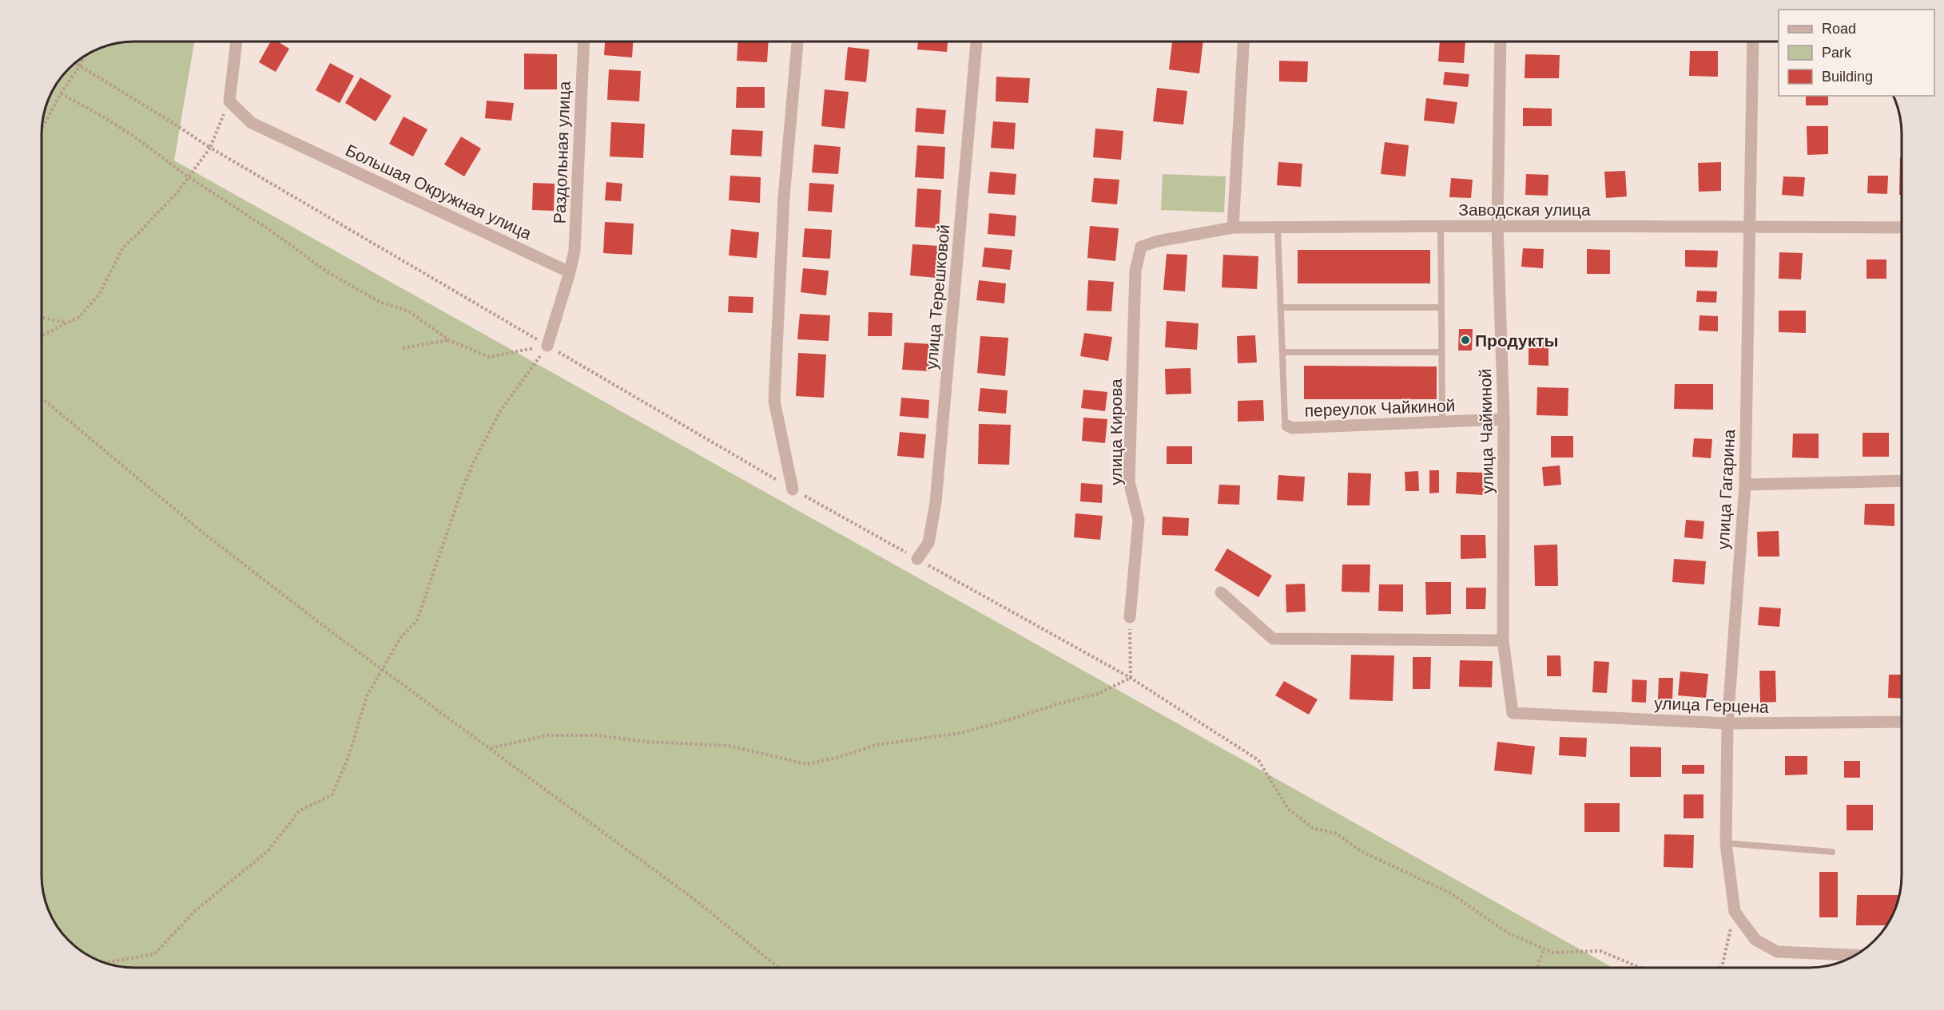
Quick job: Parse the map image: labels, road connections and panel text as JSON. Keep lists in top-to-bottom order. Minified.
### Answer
{"streets":{"street":["Раздольная улица","Большая Окружная улица","Заводская улица","улица Терешковой","переулок Чайкиной","улица Чайкиной","улица Кирова","улица Гагарина","улица Герцена"]},"crossings":[["Раздольная улица","Большая Окружная улица"],["Заводская улица","улица Чайкиной"],["Заводская улица","улица Кирова"],["Заводская улица","улица Гагарина"],["переулок Чайкиной","улица Чайкиной"],["улица Чайкиной","улица Герцена"],["улица Гагарина","улица Герцена"]],"places":["Продукты"],"legend":["Road","Park","Building"]}
